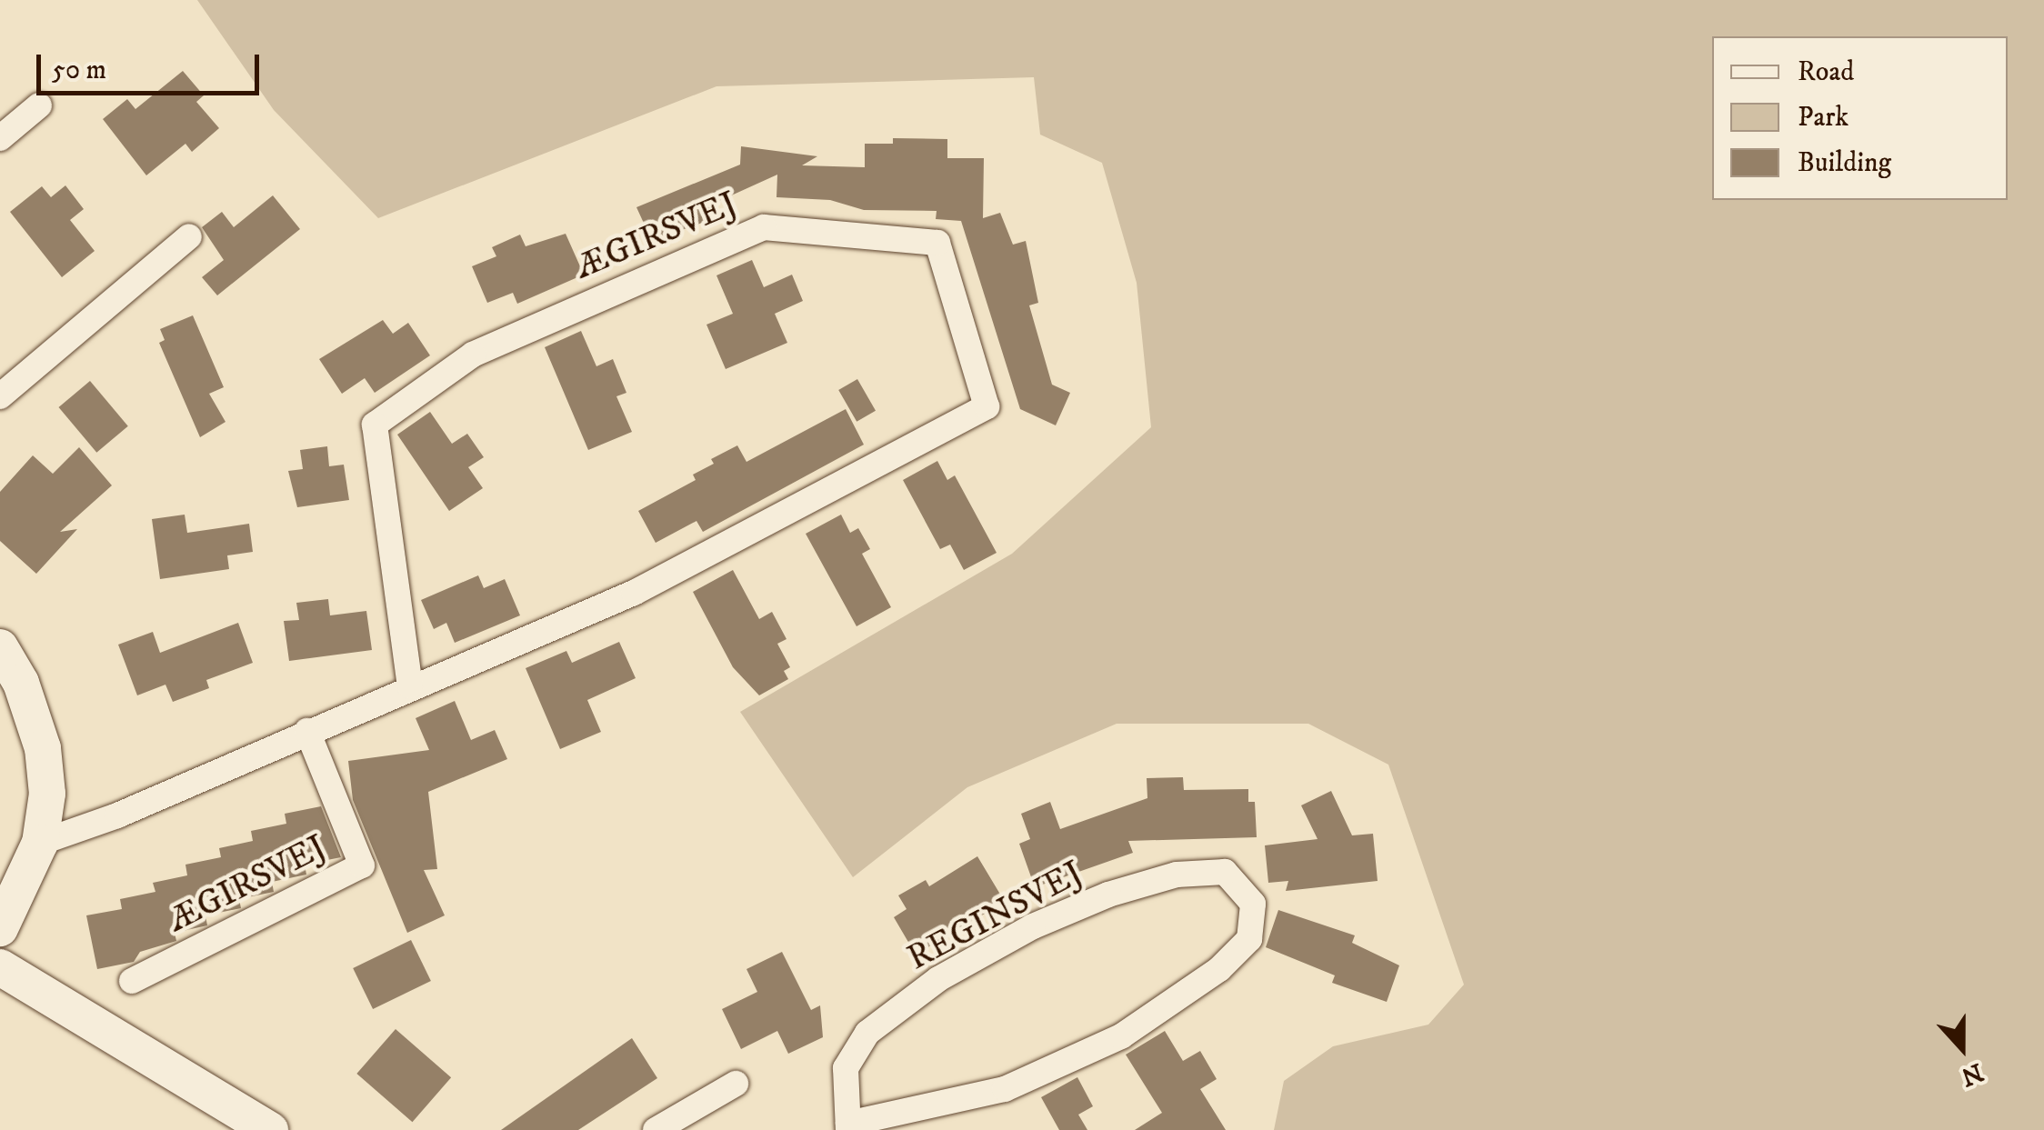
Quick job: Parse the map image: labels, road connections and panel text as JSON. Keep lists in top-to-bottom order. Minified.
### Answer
{"streets":{"street":["ÆGIRSVEJ","REGINSVEJ"]},"legend":["Road","Park","Building"],"scale_bar":"50 m","north":"bottom"}
